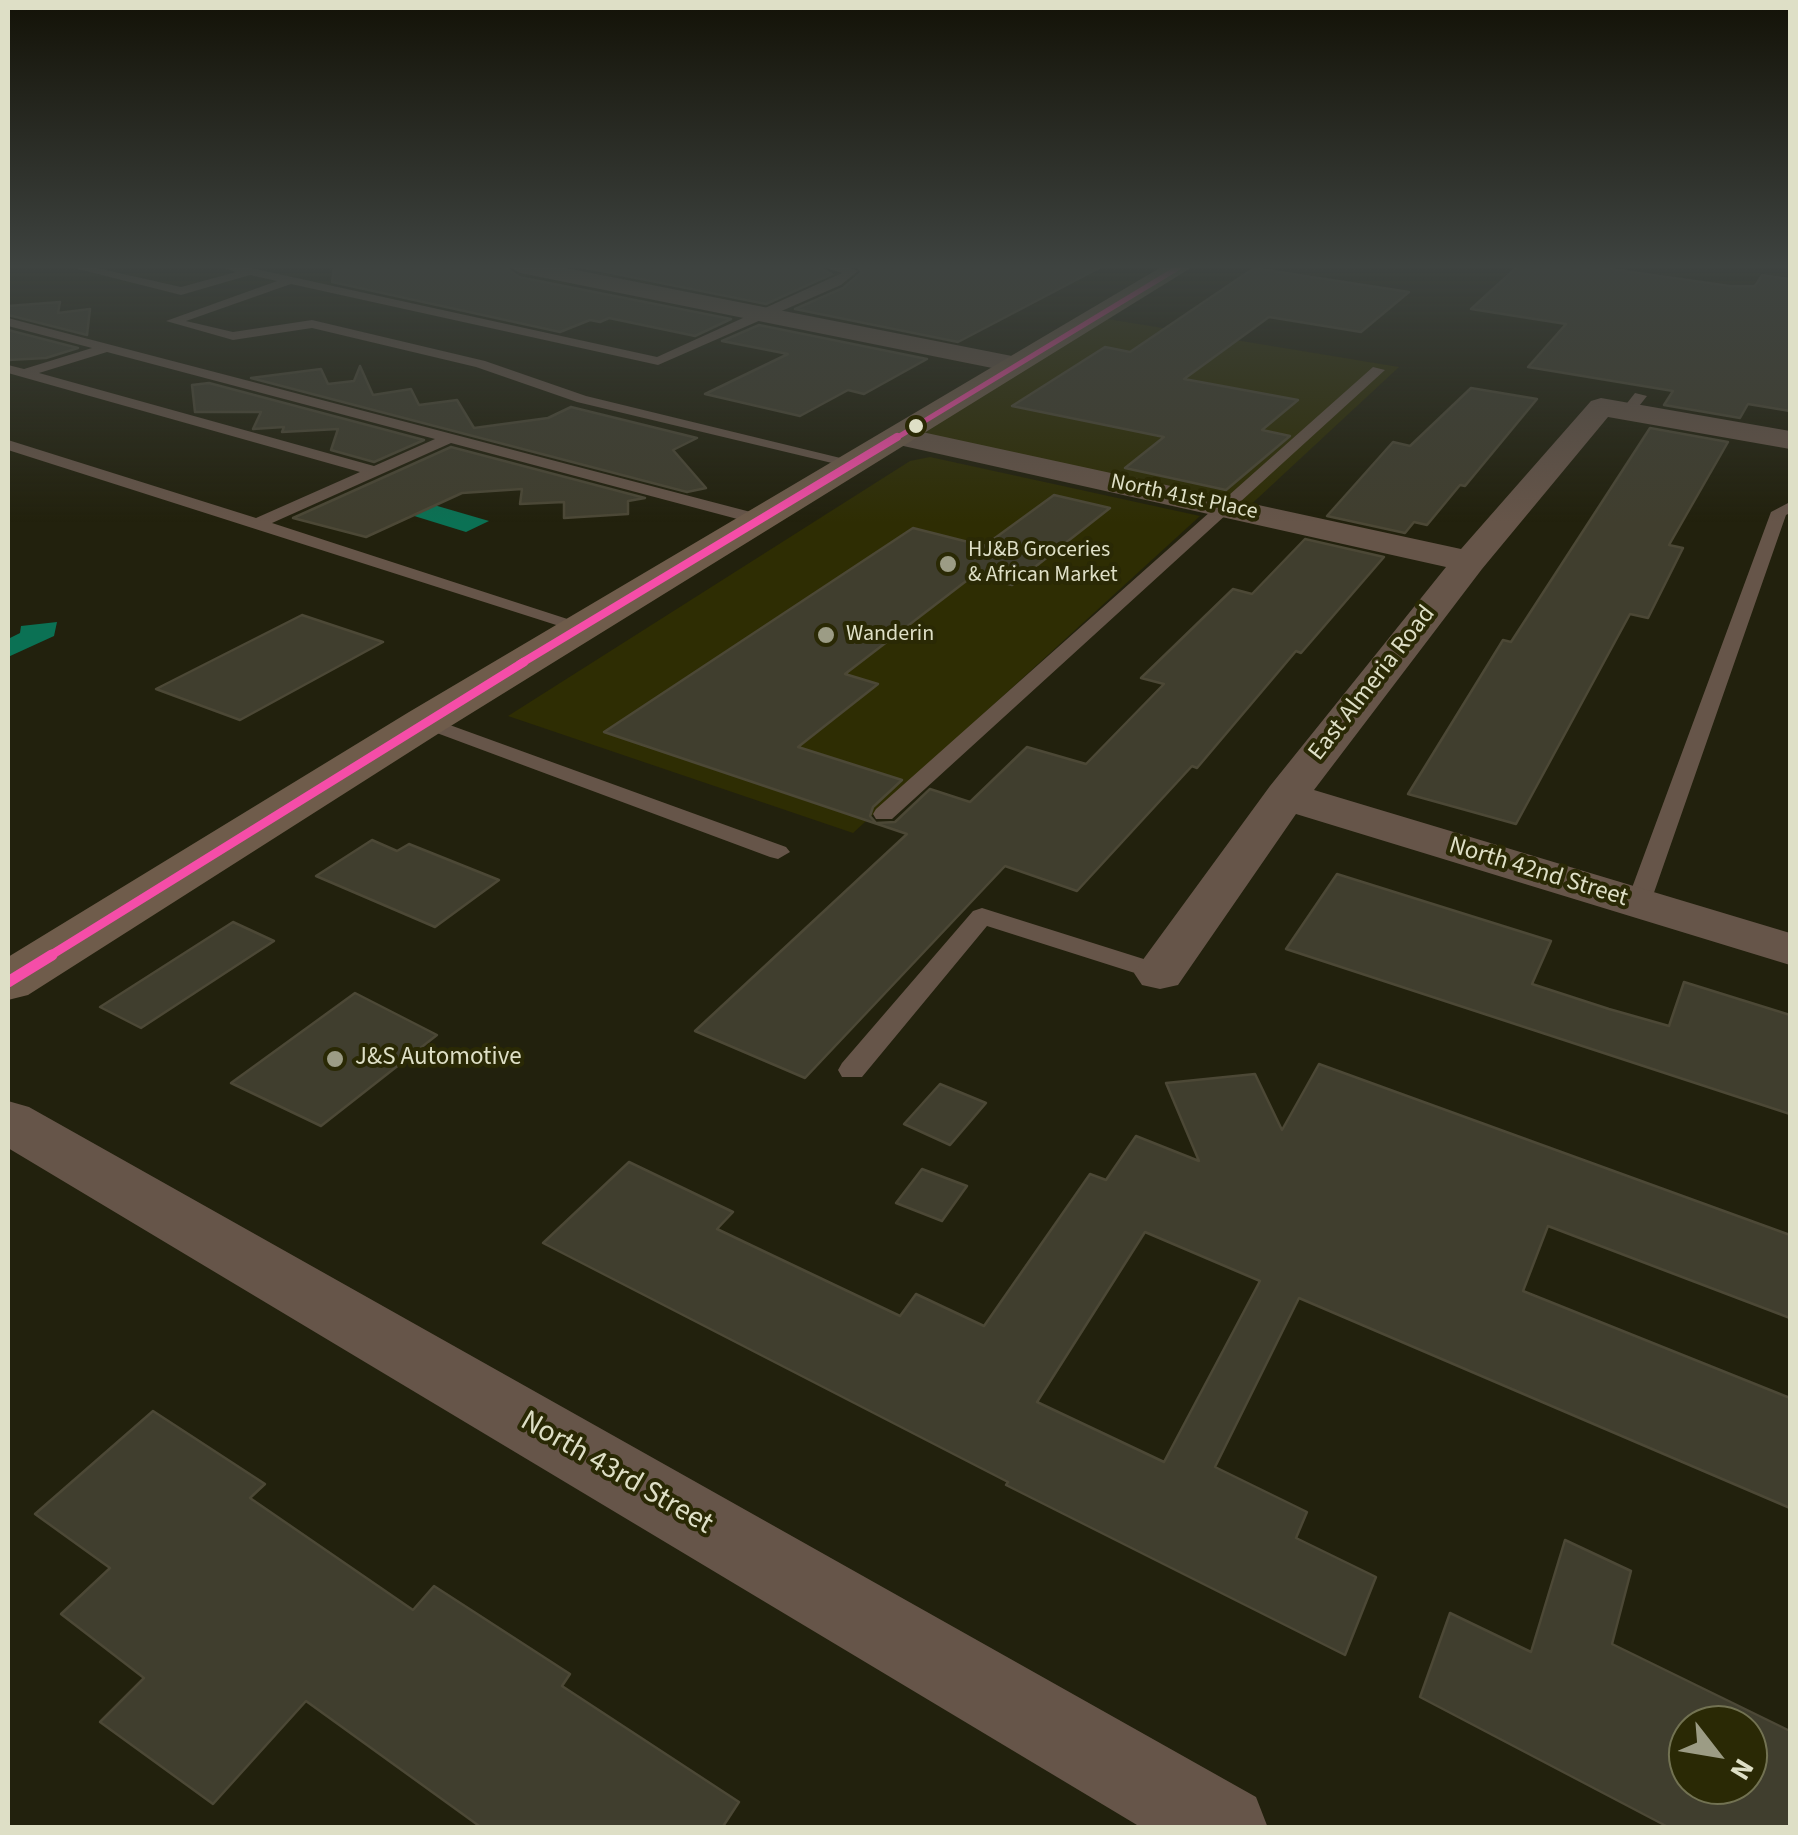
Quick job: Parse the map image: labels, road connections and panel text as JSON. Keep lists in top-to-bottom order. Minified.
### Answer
{"streets":{"street":["North 41st Place","East Almeria Road","North 42nd Street","North 43rd Street"]},"crossings":[["North 41st Place","East Almeria Road"],["East Almeria Road","North 42nd Street"]],"places":["HJ&B Groceries & African Market","Wanderin","J&S Automotive"],"north":"bottom right"}
